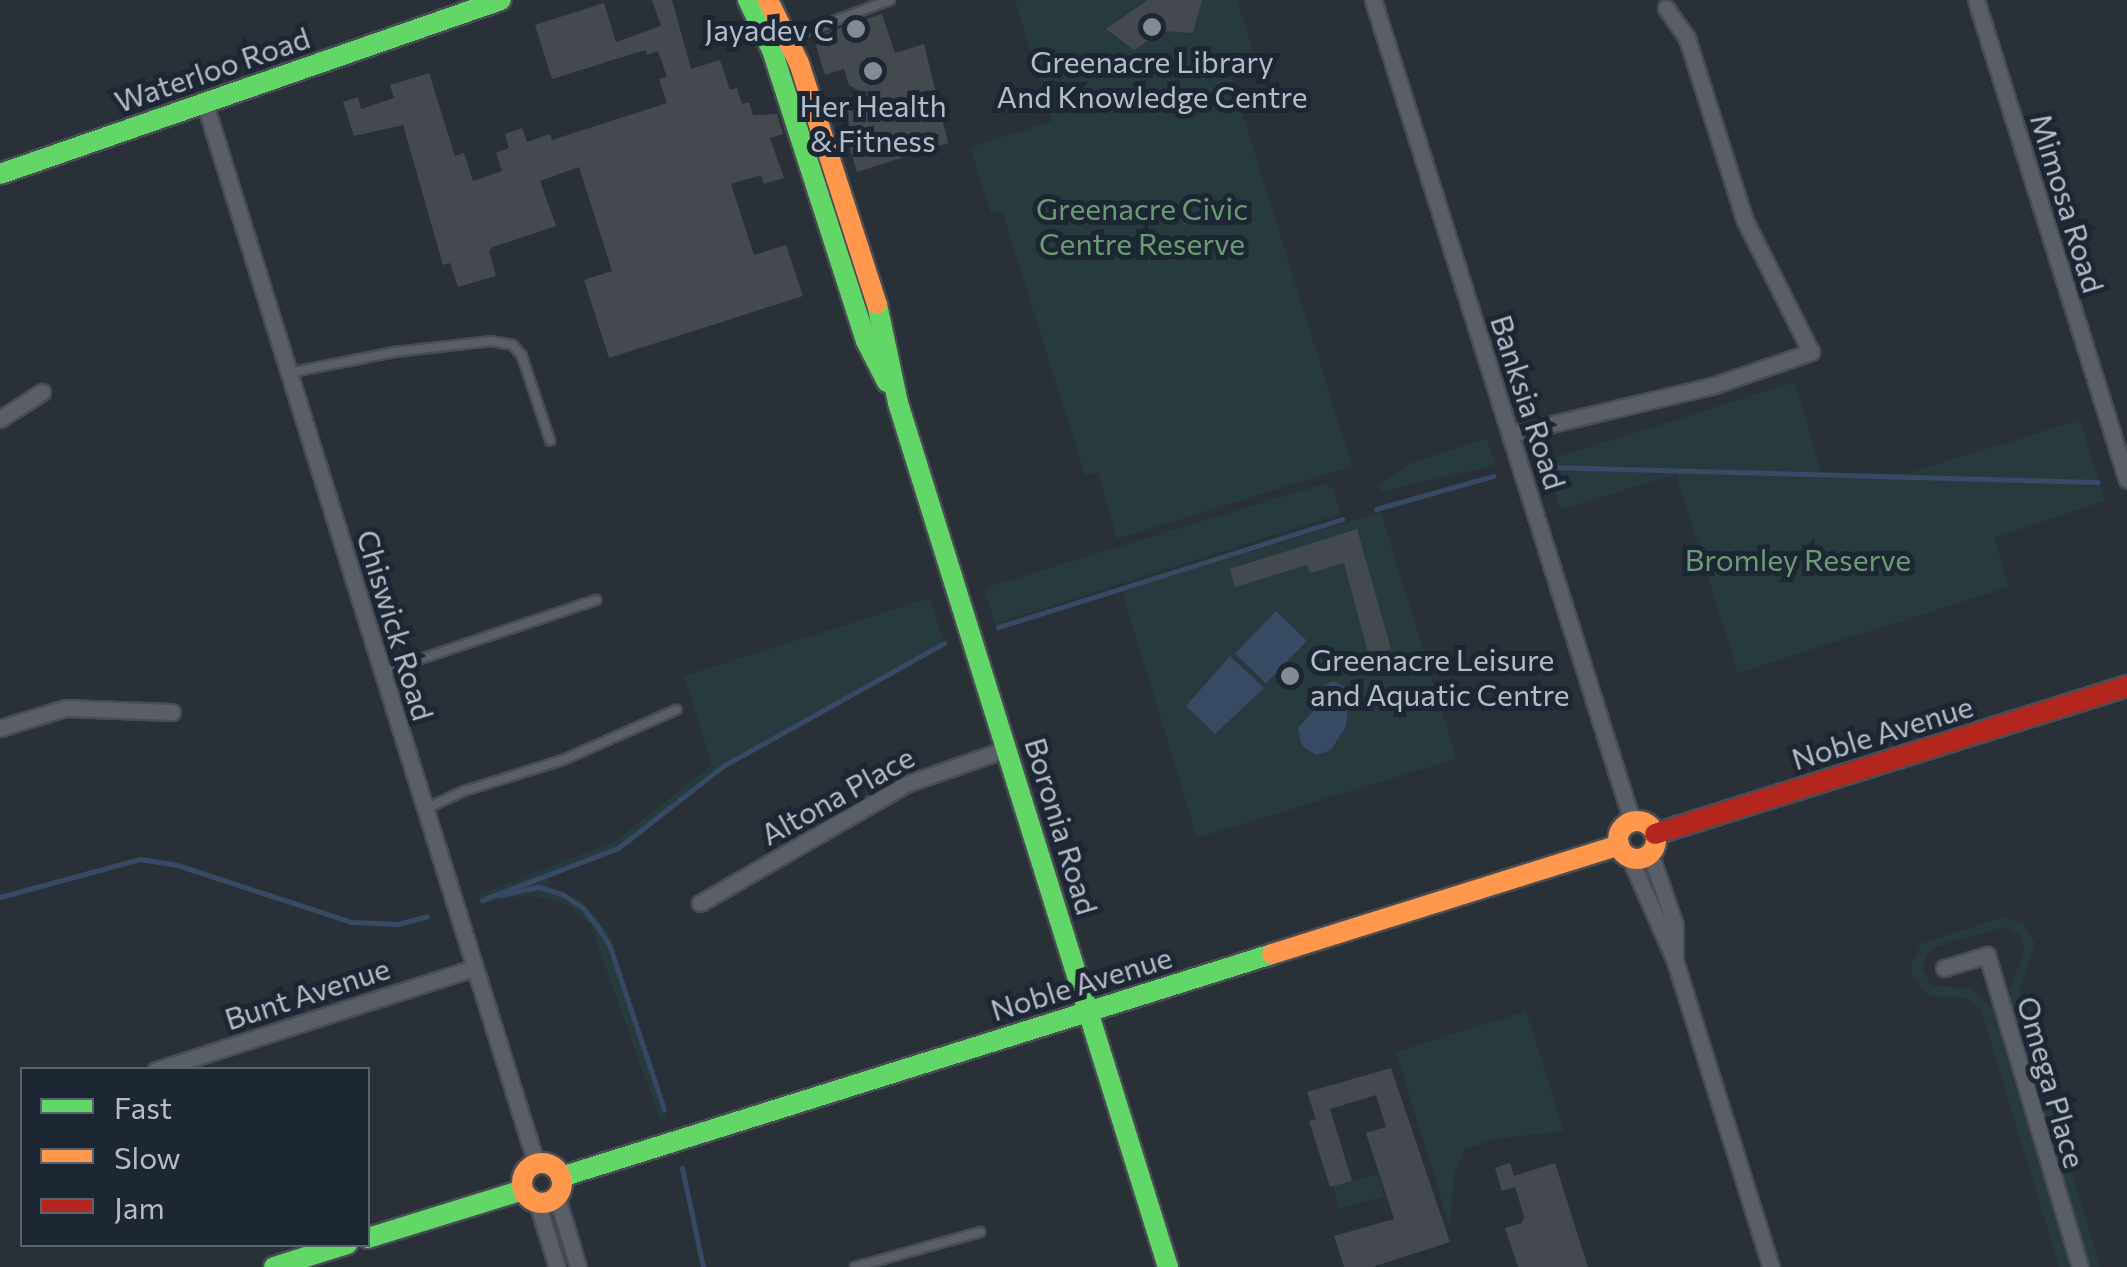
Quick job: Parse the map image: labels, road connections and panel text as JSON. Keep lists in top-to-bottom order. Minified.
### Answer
{"streets":{"main road":["Waterloo Road","Noble Avenue","Boronia Road"],"street":["Mimosa Road","Banksia Road","Chiswick Road","Altona Place","Bunt Avenue","Omega Place"]},"crossings":[["Waterloo Road","Chiswick Road"],["Chiswick Road","Bunt Avenue"],["Noble Avenue","Boronia Road"],["Altona Place","Boronia Road"]],"parks":["Greenacre Civic Centre Reserve","Bromley Reserve"],"places":["Greenacre Library And Knowledge Centre","Jayadev C","Her Health & Fitness","Greenacre Leisure and Aquatic Centre"],"legend":["Fast","Slow","Jam"]}
